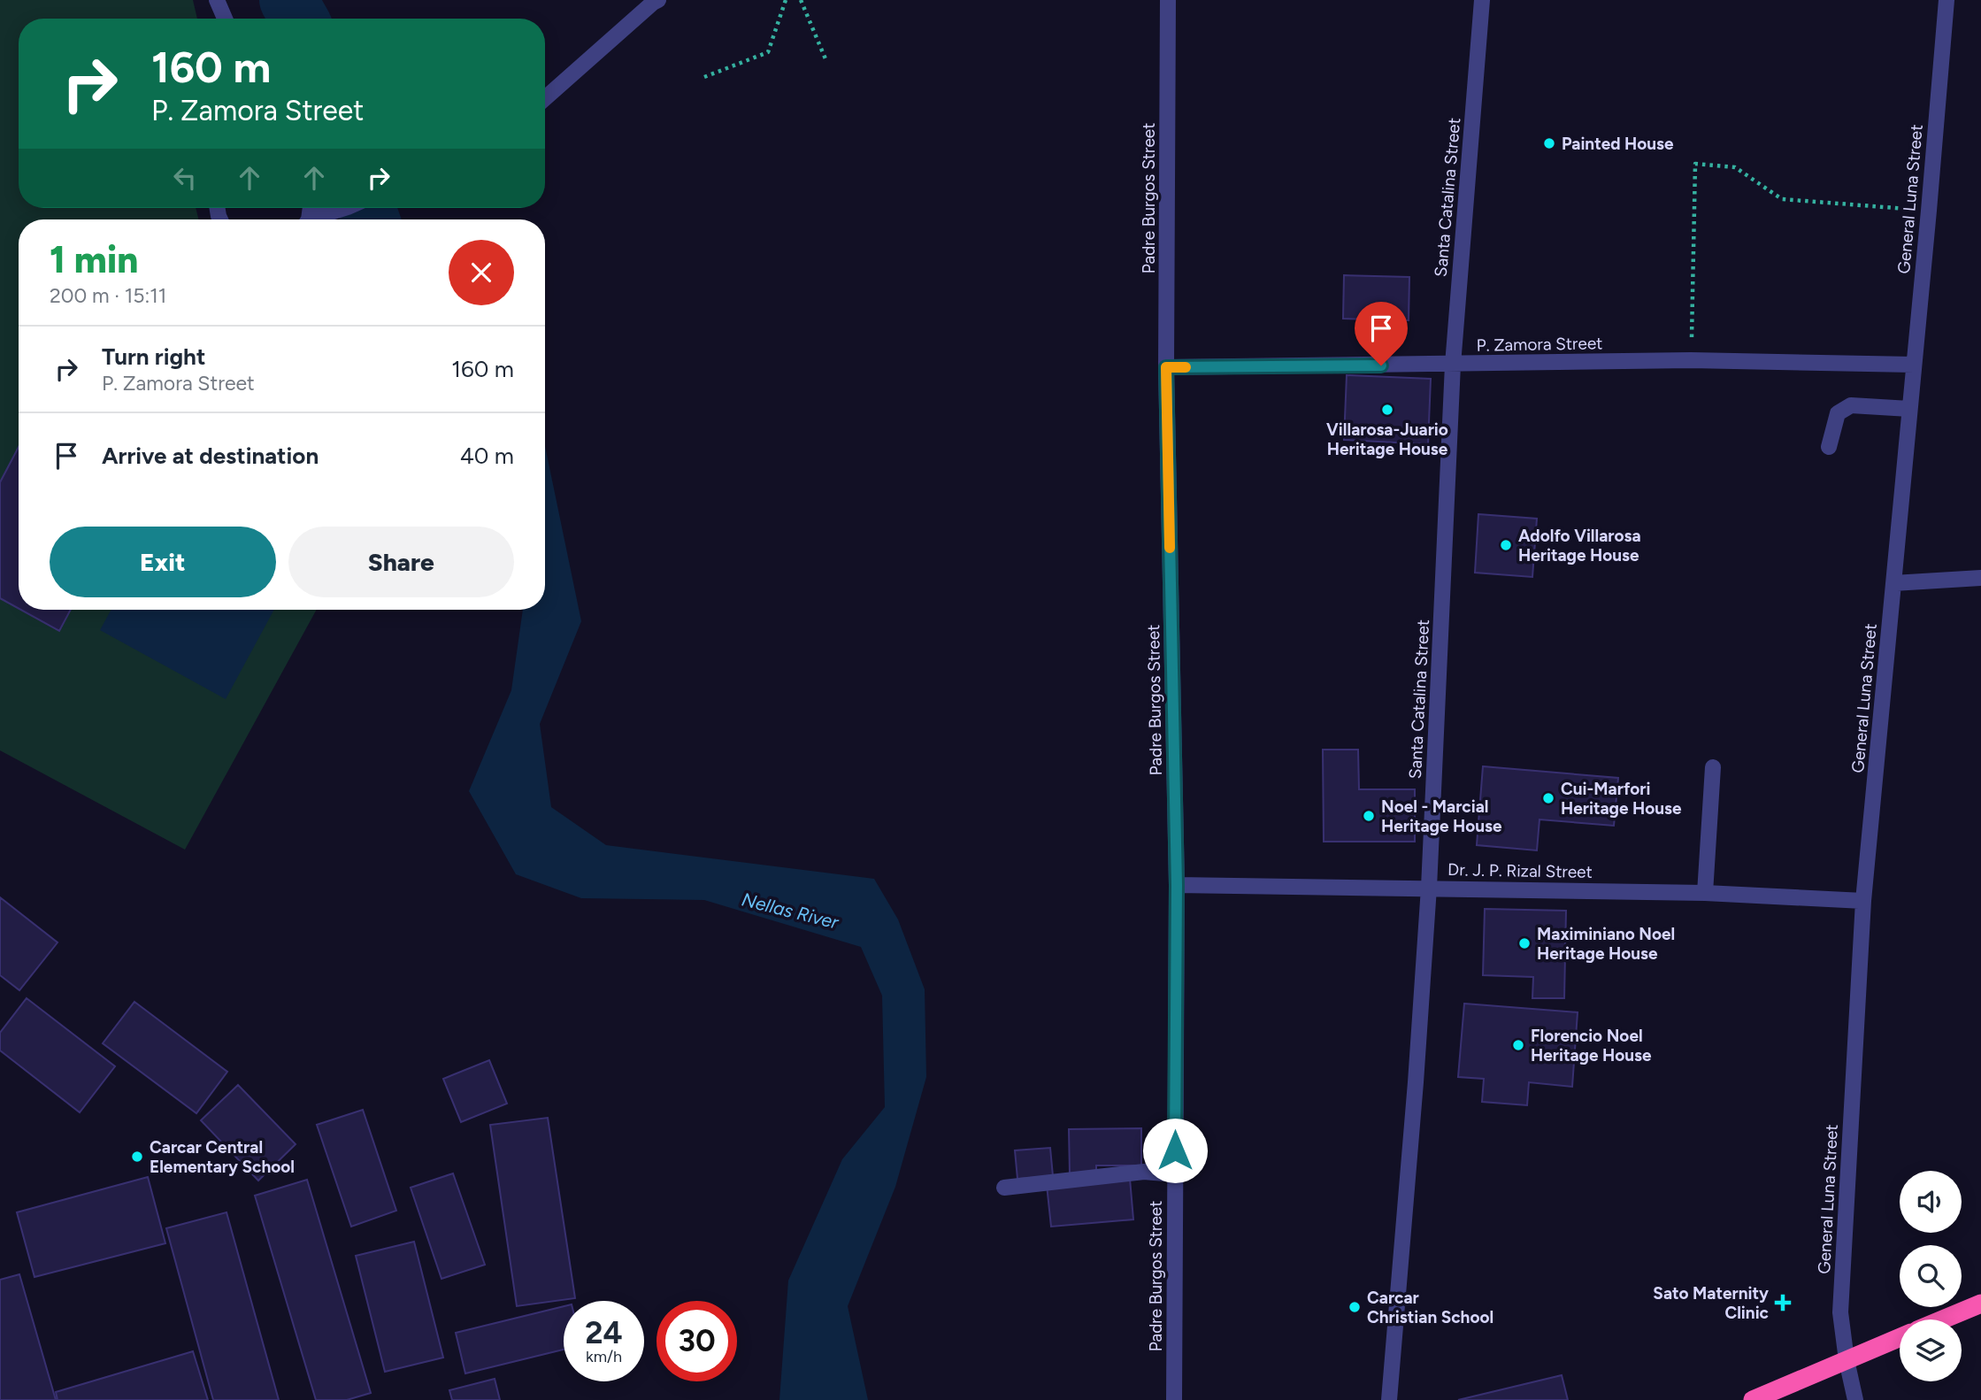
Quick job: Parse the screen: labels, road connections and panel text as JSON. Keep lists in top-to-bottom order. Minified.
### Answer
{"streets":{"street":["Santa Catalina Street","Padre Burgos Street","General Luna Street","P. Zamora Street","Dr. J. P. Rizal Street"]},"crossings":[["Santa Catalina Street","P. Zamora Street"],["Santa Catalina Street","Dr. J. P. Rizal Street"],["Padre Burgos Street","P. Zamora Street"],["Padre Burgos Street","Dr. J. P. Rizal Street"],["General Luna Street","P. Zamora Street"],["General Luna Street","Dr. J. P. Rizal Street"]],"water":["Nellas River"],"places":{"other":["Painted House","Villarosa-Juario Heritage House","Adolfo Villarosa Heritage House","Cui-Marfori Heritage House","Noel - Marcial Heritage House","Maximiniano Noel Heritage House","Florencio Noel Heritage House","Carcar Central Elementary School","Carcar Christian School"],"health":["Sato Maternity Clinic"]},"page":{"turn":["160 m","P. Zamora Street"],"heading":["1 min","200 m · 15:11"],"list":[{"name":"Turn right","note":"P. Zamora Street","value":"160 m"},{"name":"Arrive at destination","value":"40 m"}],"buttons":["Exit","Share"],"speed":"24 km/h","limit":"30"}}
